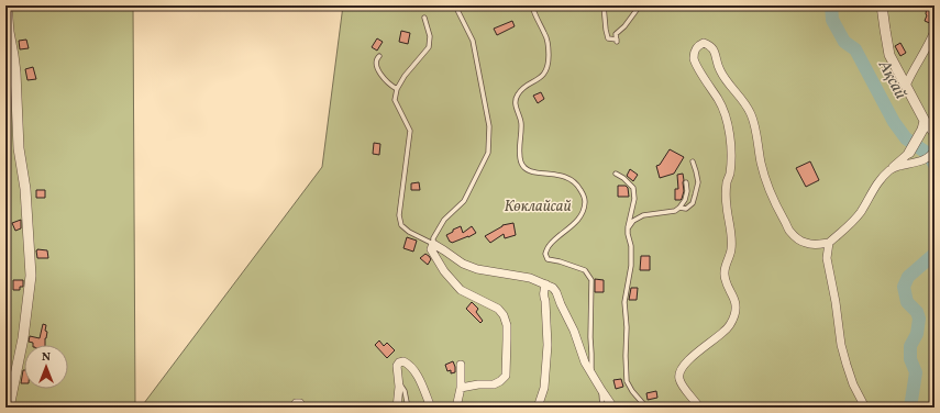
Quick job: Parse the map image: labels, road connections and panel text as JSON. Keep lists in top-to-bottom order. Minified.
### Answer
{"water":["Ақсай"],"parks":["Көклайсай"],"north":"top"}
